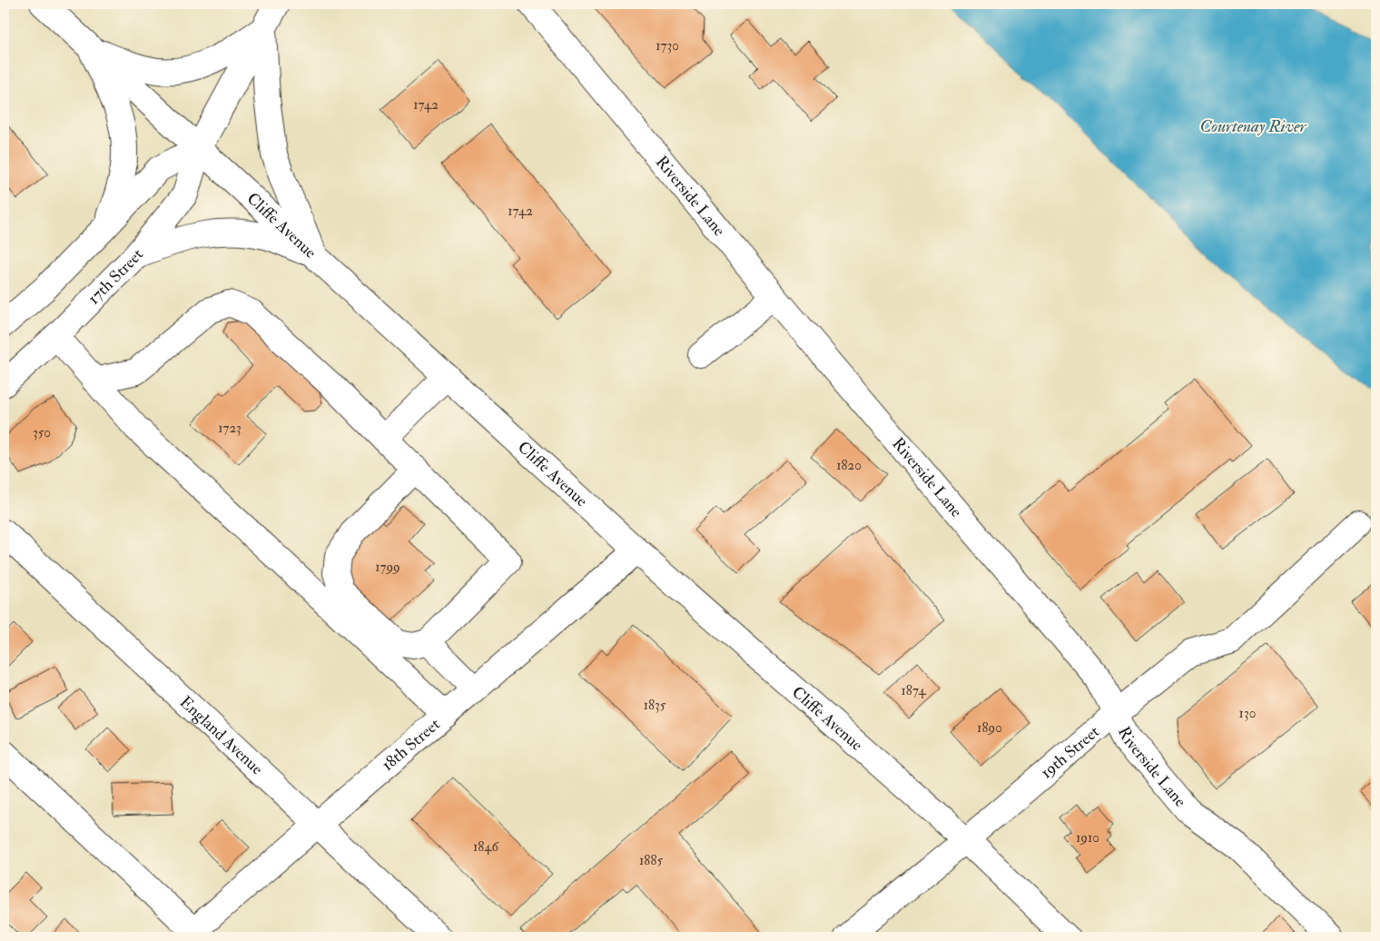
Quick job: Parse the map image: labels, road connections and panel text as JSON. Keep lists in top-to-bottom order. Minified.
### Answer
{"streets":{"street":["Riverside Lane","Cliffe Avenue","17th Street","England Avenue","18th Street","19th Street"]},"crossings":[["Riverside Lane","19th Street"],["Cliffe Avenue","17th Street"],["Cliffe Avenue","18th Street"],["Cliffe Avenue","19th Street"],["England Avenue","18th Street"]],"water":["Courtenay River"],"house_numbers":["1730","1742","1742","1723","350","1820","1799","1874","1835","130","1890","1910","1846","1885"]}
